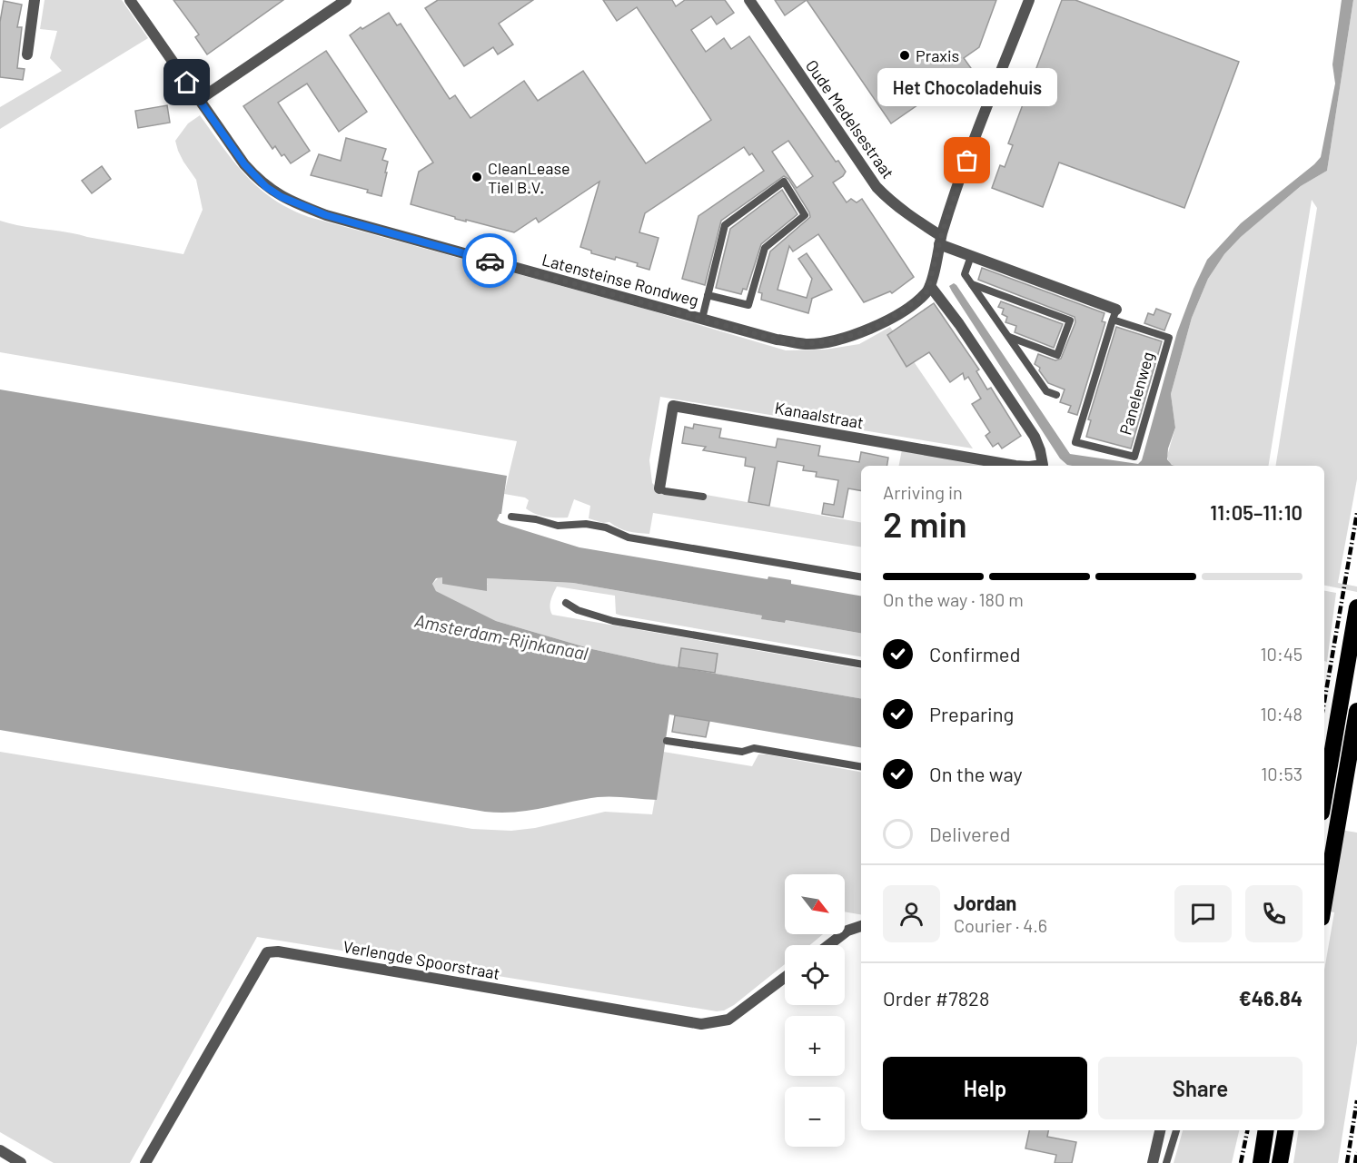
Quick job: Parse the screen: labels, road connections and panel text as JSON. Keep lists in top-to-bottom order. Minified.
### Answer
{"streets":{"street":["Oude Medelsestraat","Latensteinse Rondweg","Panelenweg","Kanaalstraat","Verlengde Spoorstraat"]},"crossings":[["Oude Medelsestraat","Panelenweg"]],"water":["Amsterdam-Rijnkanaal"],"places":["Praxis","Het Chocoladehuis","CleanLease Tiel B.V."],"north":"bottom right","page":{"bubble":"Het Chocoladehuis","heading":["2 min","Arriving in","11:05–11:10"],"panel":["Jordan","Courier · 4.6","Order #7828","€46.84"],"bar":"On the way · 180 m","list":[["Confirmed","10:45"],["Preparing","10:48"],["On the way","10:53"],"Delivered"],"map_buttons":["+","−"],"buttons":["Help","Share"]}}
